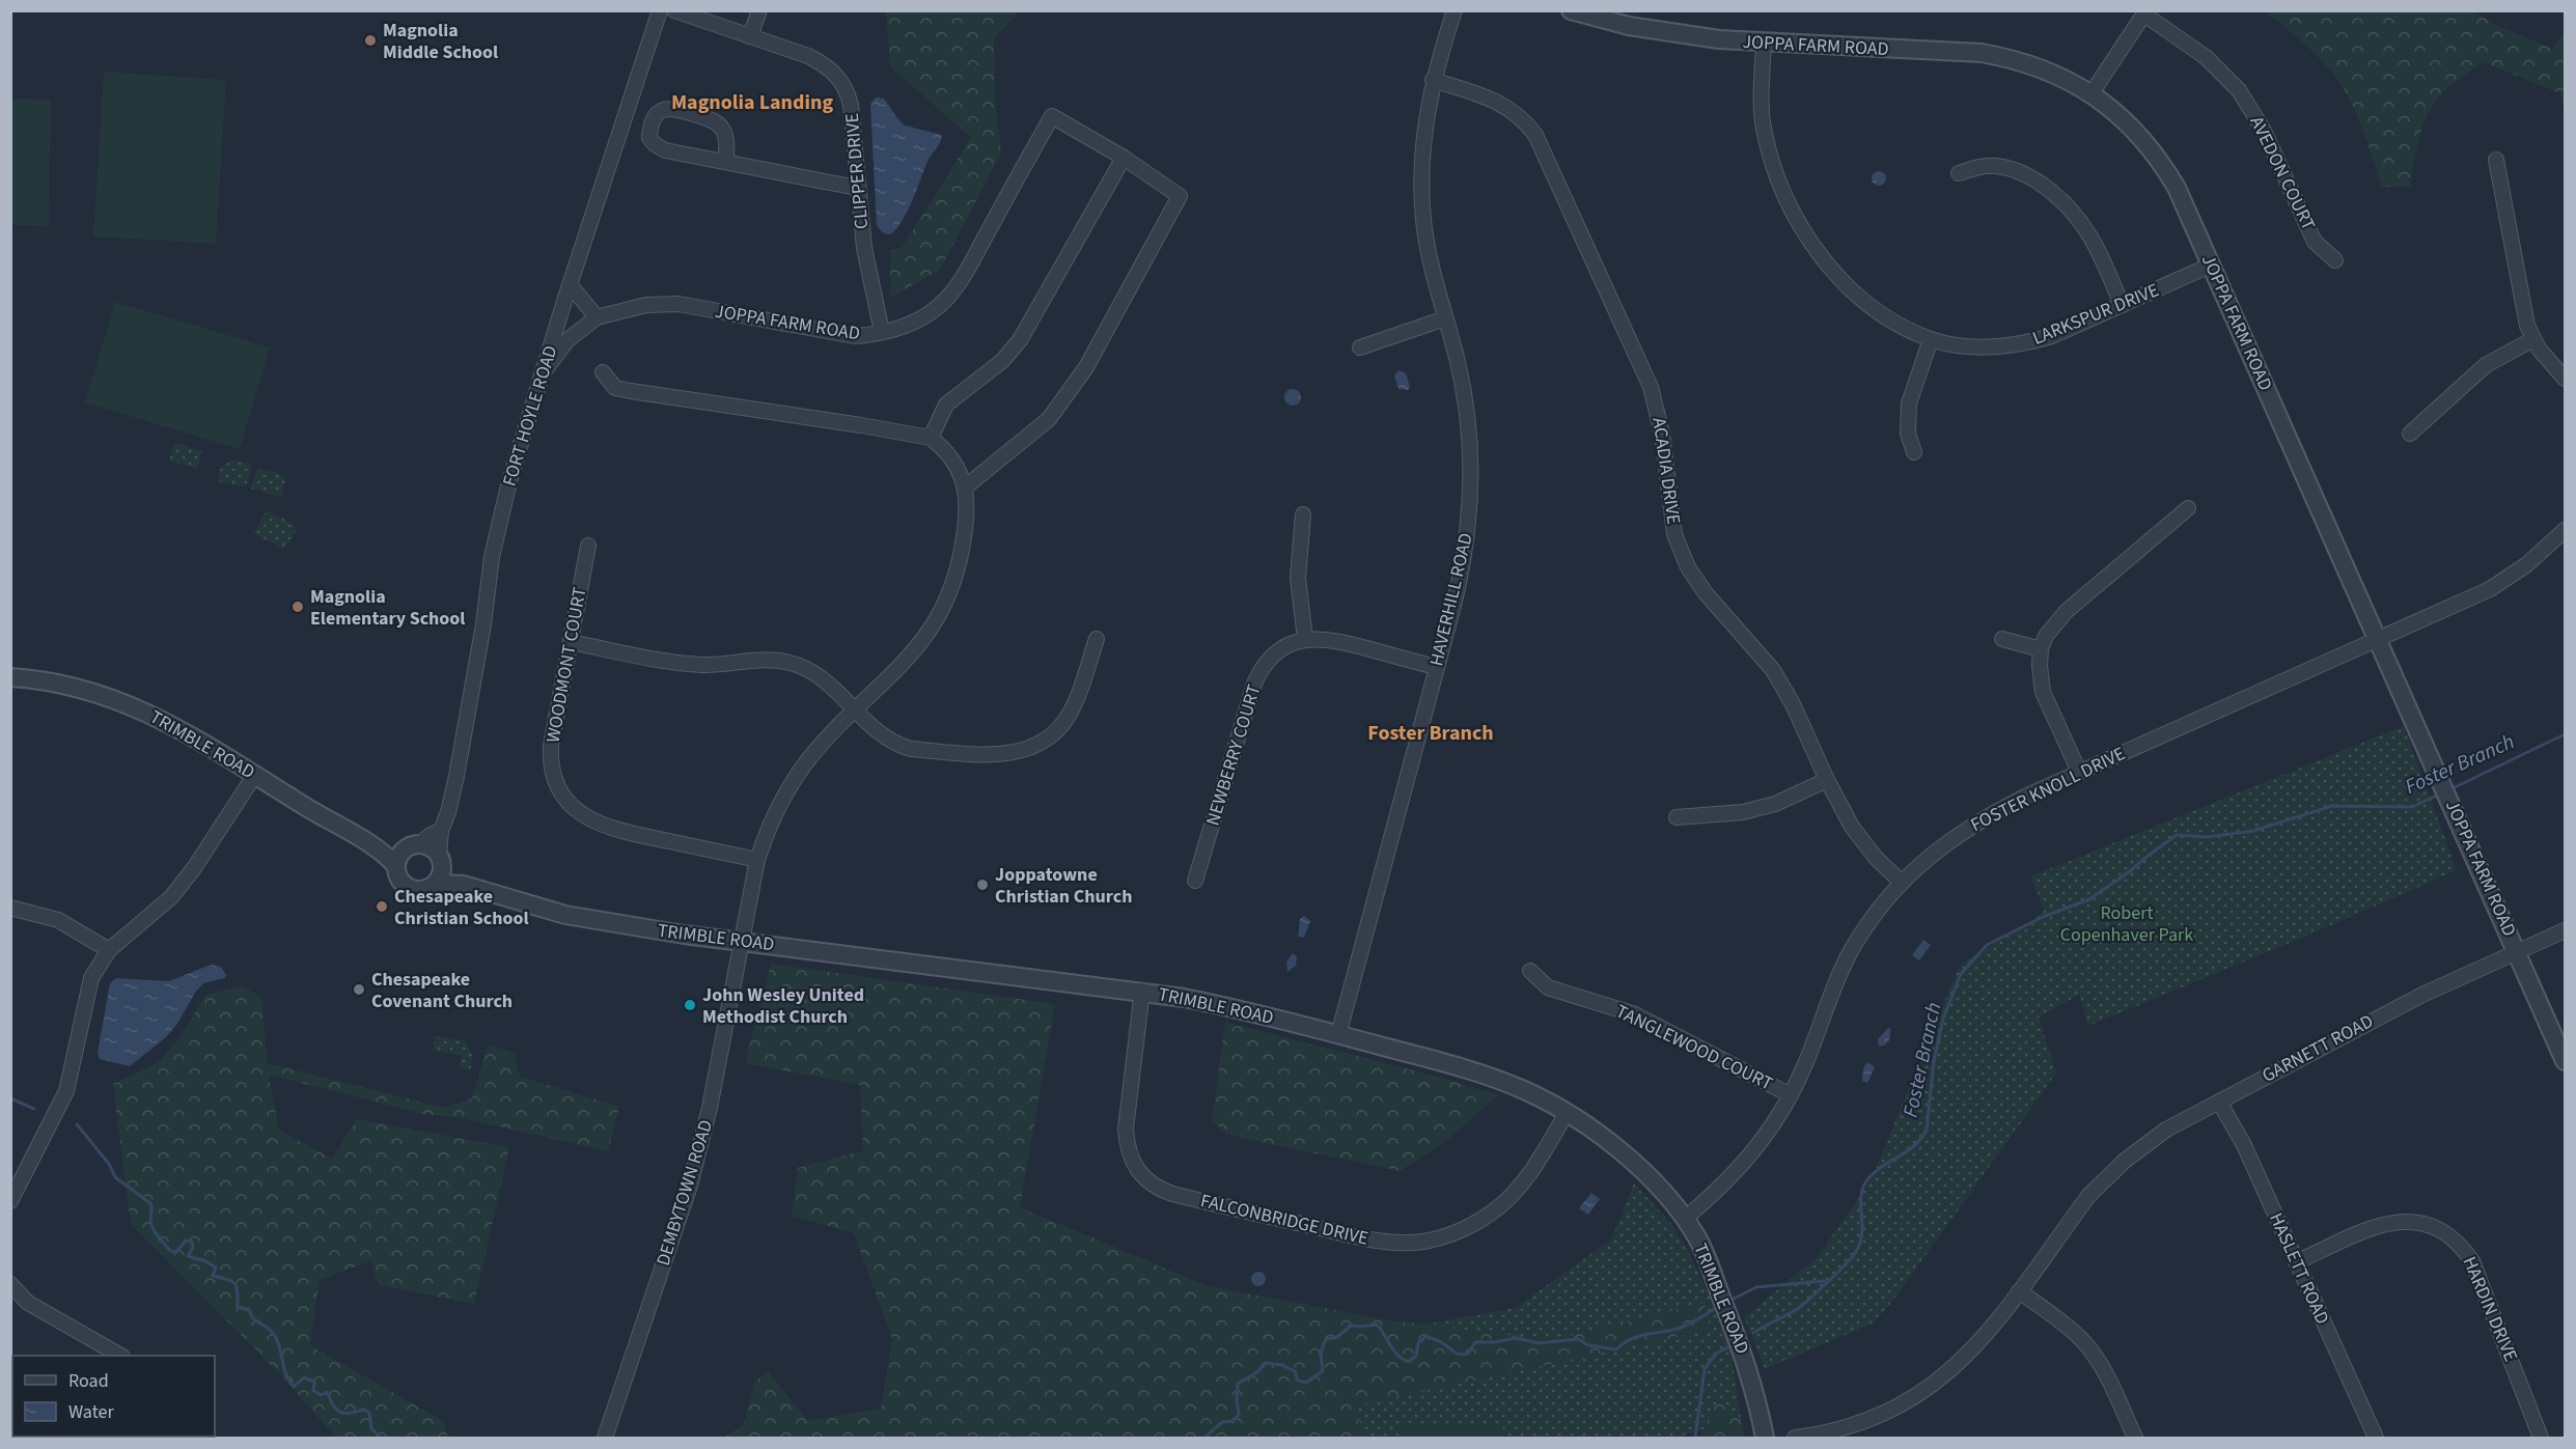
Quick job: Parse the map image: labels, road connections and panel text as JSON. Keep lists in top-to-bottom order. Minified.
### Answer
{"streets":{"street":["JOPPA FARM ROAD","CLIPPER DRIVE","AVEDON COURT","LARKSPUR DRIVE","FORT HOYLE ROAD","ACADIA DRIVE","HAVERHILL ROAD","WOODMONT COURT","TRIMBLE ROAD","NEWBERRY COURT","FOSTER KNOLL DRIVE","TANGLEWOOD COURT","GARNETT ROAD","DEMBYTOWN ROAD","FALCONBRIDGE DRIVE","HASLETT ROAD","HARDIN DRIVE"]},"crossings":[["JOPPA FARM ROAD","CLIPPER DRIVE"],["JOPPA FARM ROAD","LARKSPUR DRIVE"],["JOPPA FARM ROAD","FORT HOYLE ROAD"],["JOPPA FARM ROAD","FOSTER KNOLL DRIVE"],["JOPPA FARM ROAD","GARNETT ROAD"],["FORT HOYLE ROAD","TRIMBLE ROAD"],["ACADIA DRIVE","HAVERHILL ROAD"],["ACADIA DRIVE","FOSTER KNOLL DRIVE"],["HAVERHILL ROAD","TRIMBLE ROAD"],["WOODMONT COURT","DEMBYTOWN ROAD"],["TRIMBLE ROAD","FOSTER KNOLL DRIVE"],["TRIMBLE ROAD","DEMBYTOWN ROAD"],["TRIMBLE ROAD","FALCONBRIDGE DRIVE"],["FOSTER KNOLL DRIVE","TANGLEWOOD COURT"],["GARNETT ROAD","HASLETT ROAD"],["HASLETT ROAD","HARDIN DRIVE"]],"districts":["Magnolia Landing","Foster Branch"],"water":["Foster Branch"],"parks":["Robert Copenhaver Park"],"places":["Magnolia Middle School","Magnolia Elementary School","Joppatowne Christian Church","Chesapeake Christian School","Chesapeake Covenant Church","John Wesley United Methodist Church"],"legend":["Road","Water"]}
